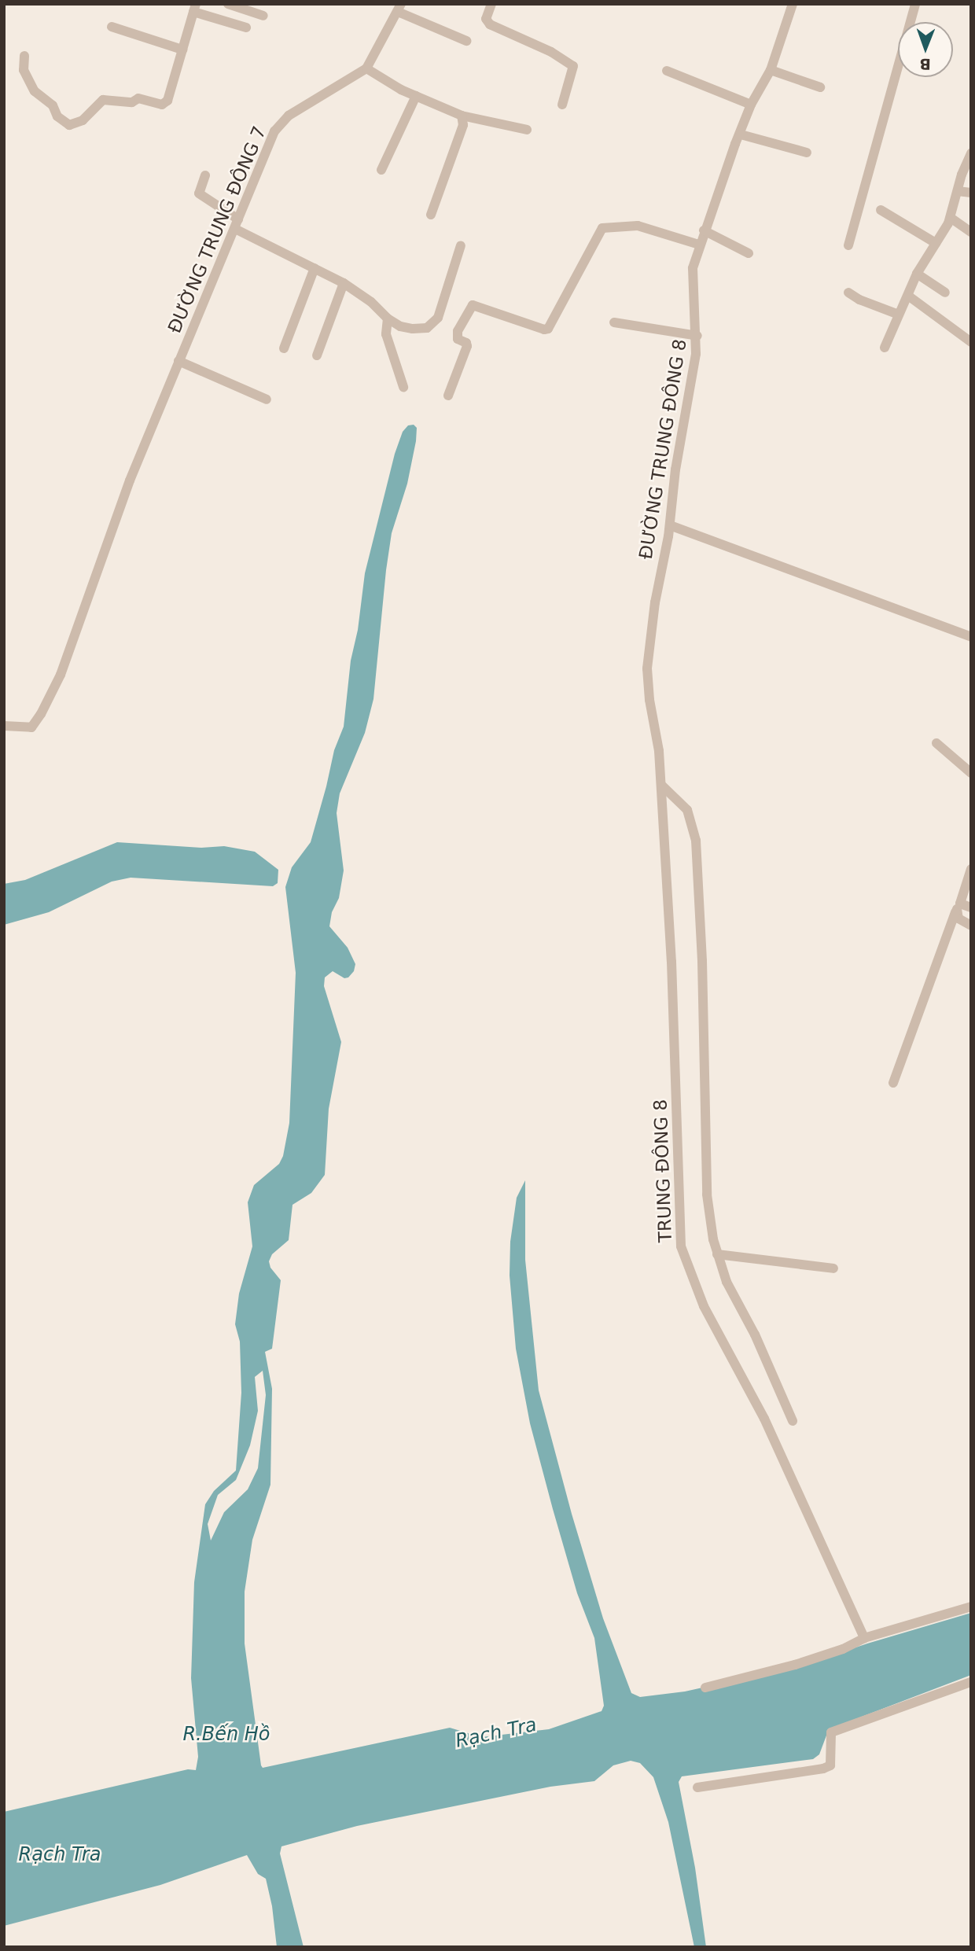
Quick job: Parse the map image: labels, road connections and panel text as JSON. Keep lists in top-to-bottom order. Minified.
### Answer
{"streets":{"street":["ĐƯỜNG TRUNG ĐÔNG 7","ĐƯỜNG TRUNG ĐÔNG 8","TRUNG ĐÔNG 8"]},"crossings":[["ĐƯỜNG TRUNG ĐÔNG 8","TRUNG ĐÔNG 8"]],"water":["Rạch Tra","R.Bến Hồ"],"north":"bottom"}
